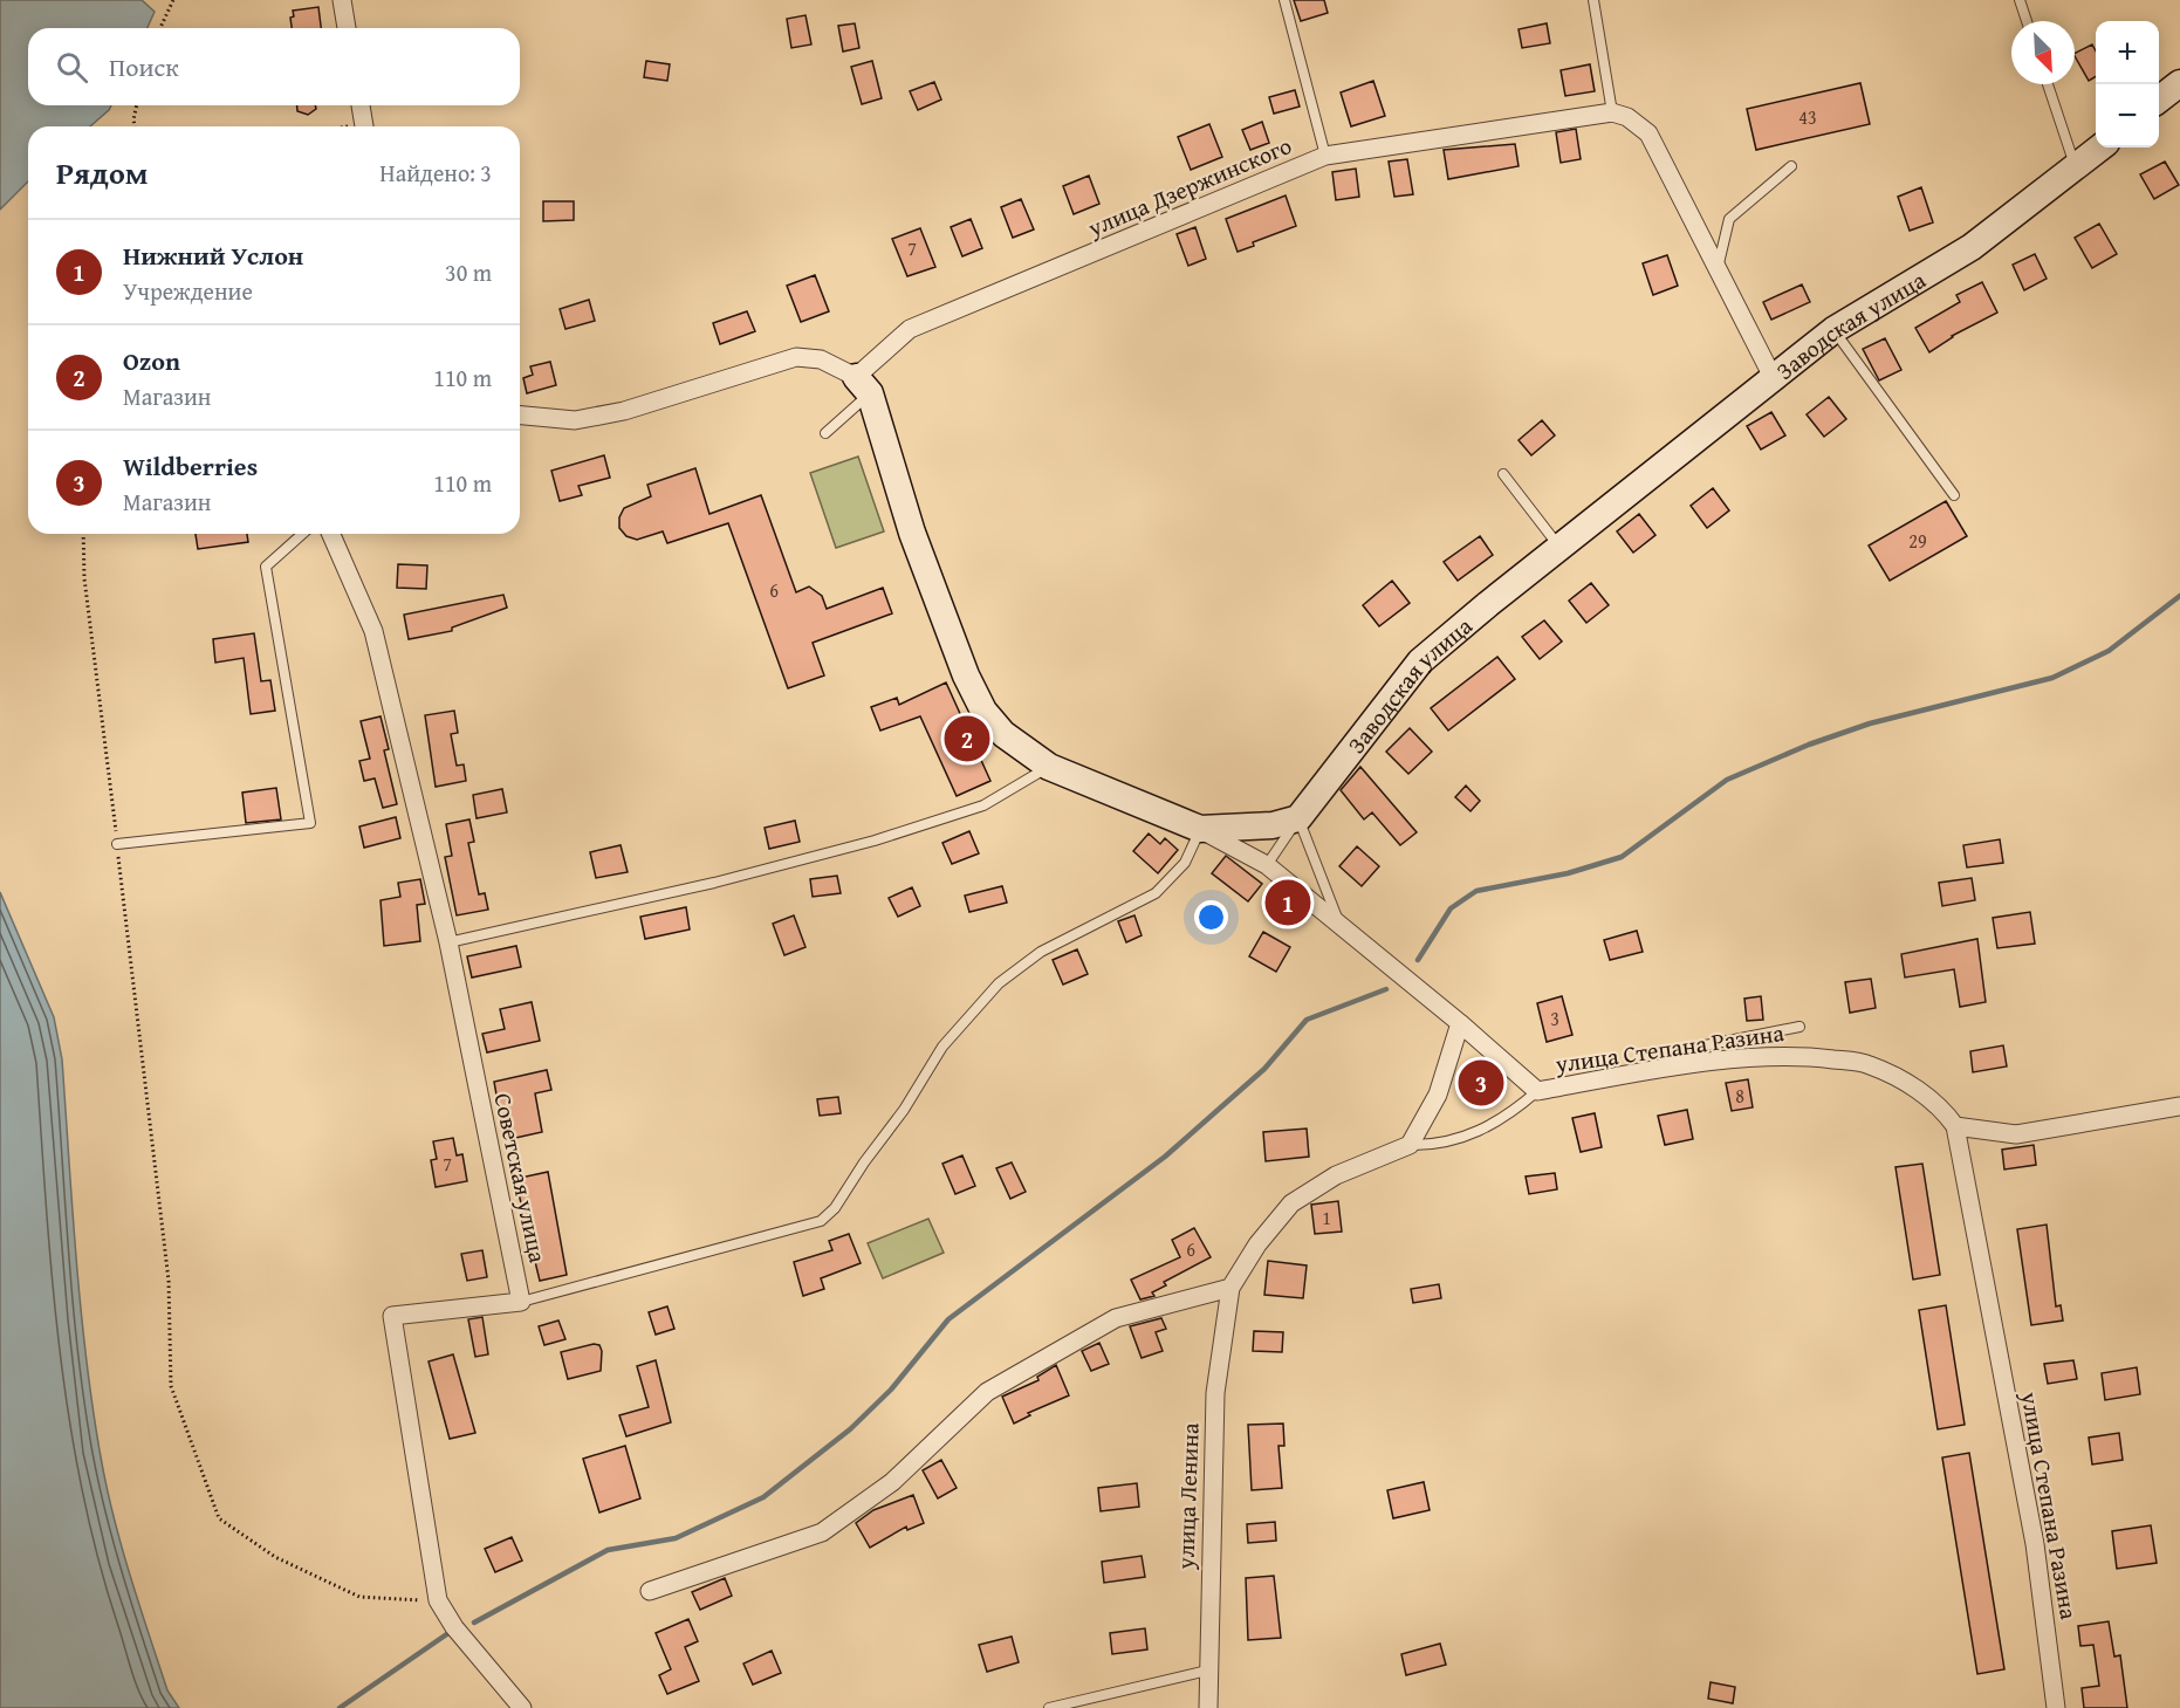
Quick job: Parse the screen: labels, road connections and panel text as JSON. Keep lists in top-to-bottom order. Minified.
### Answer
{"streets":{"street":["улица Дзержинского","Заводская улица","улица Степана Разина","Советская улица","улица Ленина"]},"crossings":[["улица Степана Разина","улица Ленина"]],"house_numbers":["43","7","29","6","3","8","7","1","6"],"north":"bottom right","page":{"map_buttons":["+","−"],"search":"Поиск","heading":["Рядом","Найдено: 3"],"list":[{"mark":"1","name":"Нижний Услон","note":"Учреждение","value":"30 m"},{"mark":"2","name":"Ozon","note":"Магазин","value":"110 m"},{"mark":"3","name":"Wildberries","note":"Магазин","value":"110 m"}],"pins":["2","1","3"]}}
